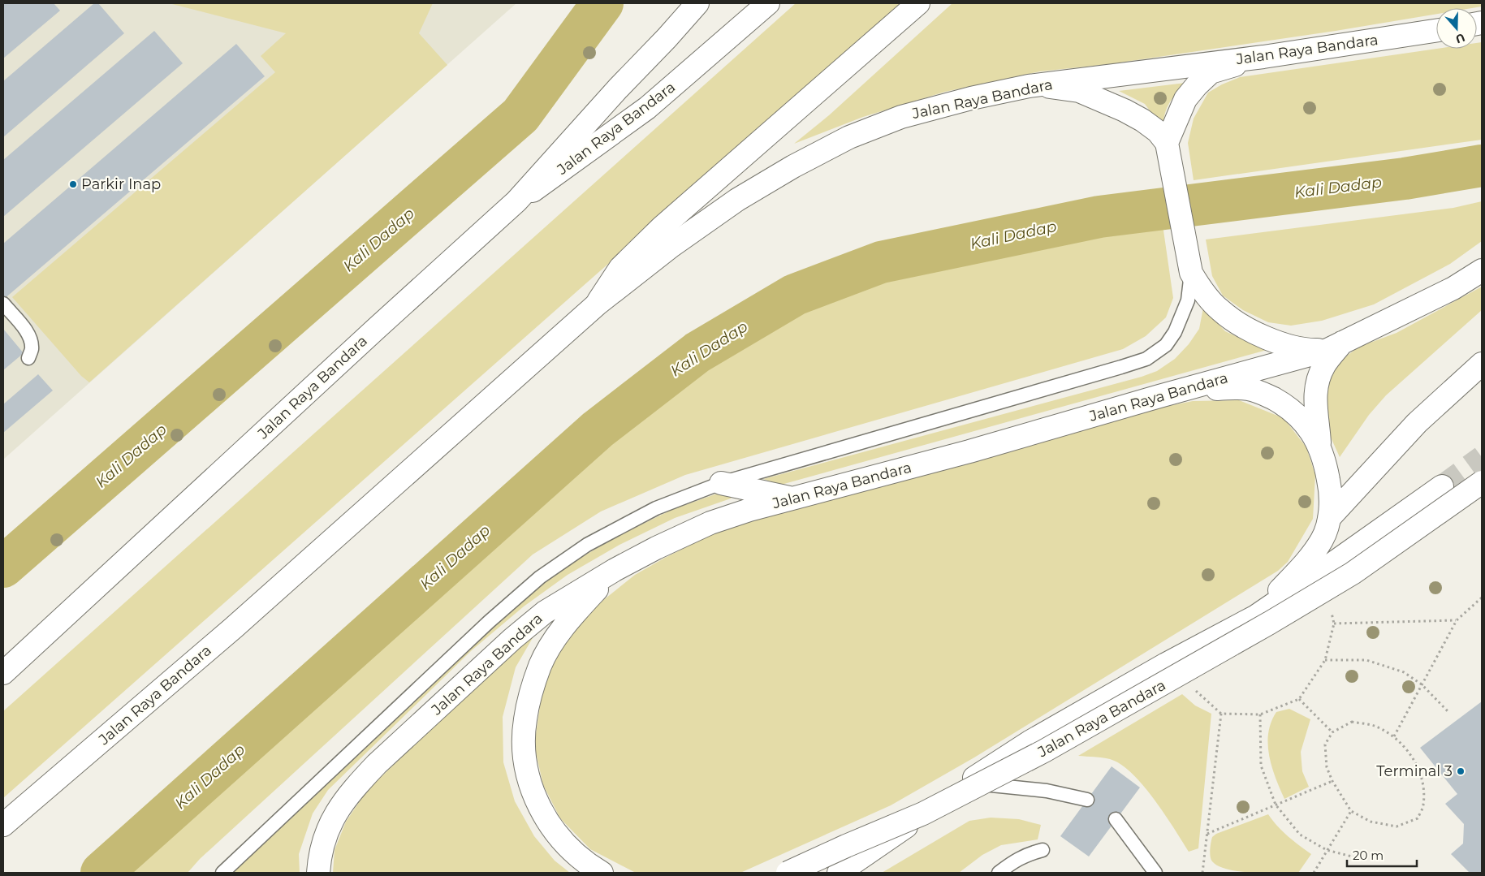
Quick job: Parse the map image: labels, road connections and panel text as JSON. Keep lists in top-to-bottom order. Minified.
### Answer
{"streets":{"street":["Jalan Raya Bandara"]},"water":["Kali Dadap"],"places":["Parkir Inap","Terminal 3"],"scale_bar":"20 m","north":"bottom"}
